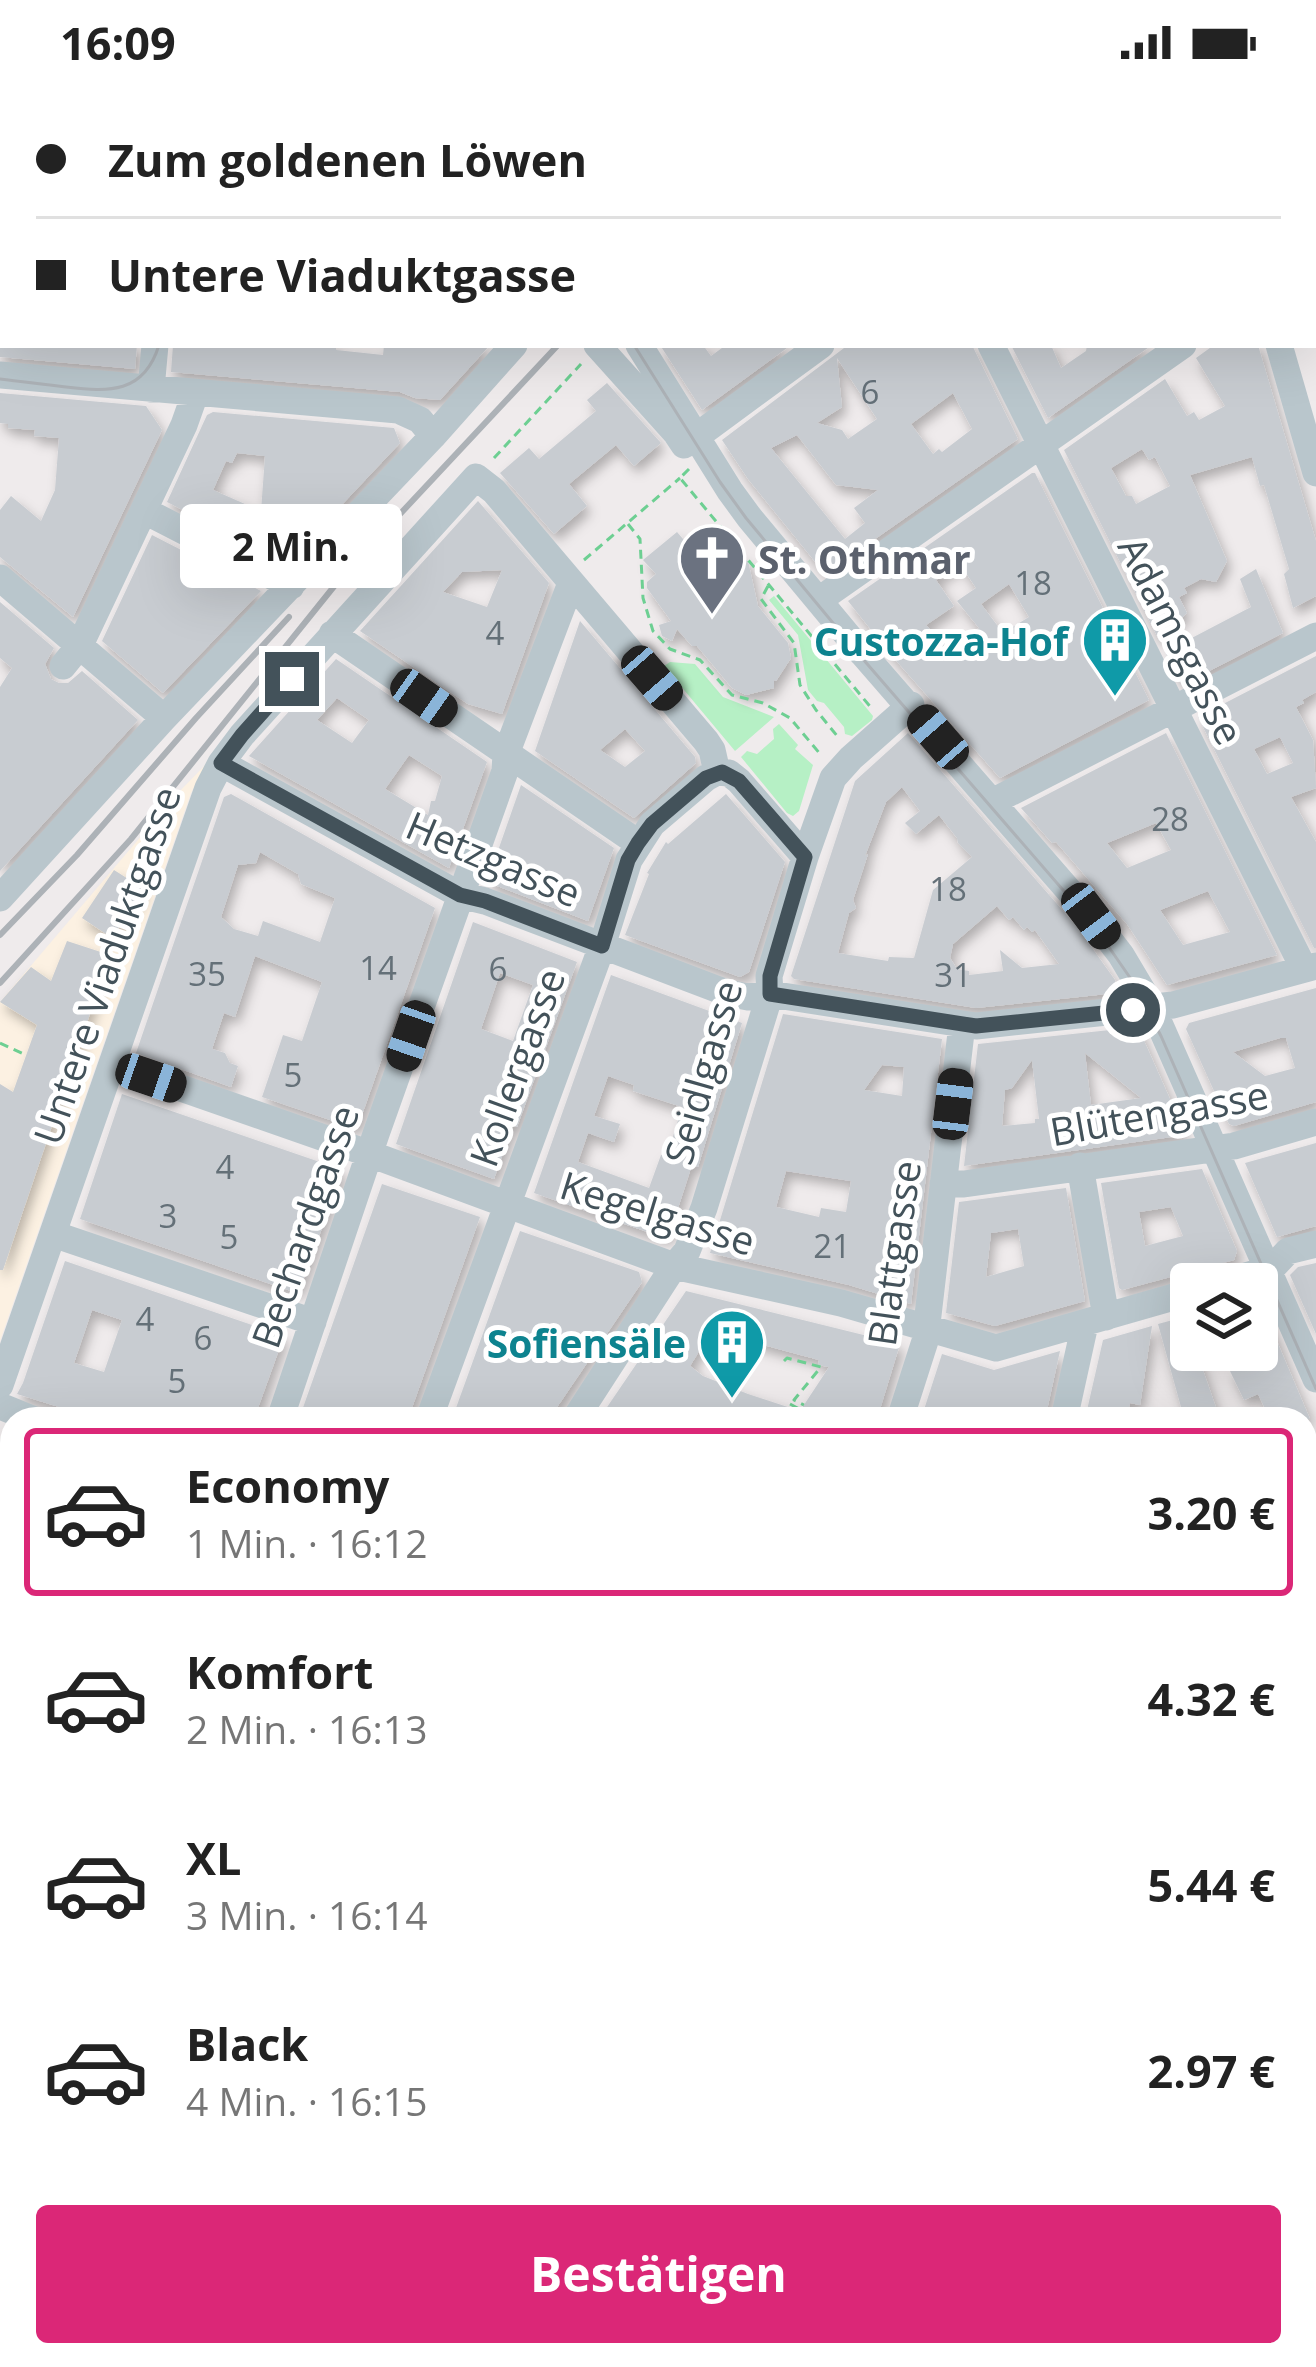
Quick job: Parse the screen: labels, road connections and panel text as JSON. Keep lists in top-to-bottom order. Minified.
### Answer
{"streets":{"street":["Adamsgasse","Hetzgasse","Untere Viaduktgasse","Kollergasse","Seidlgasse","Blütengasse","Kegelgasse","Bechardgasse","Blattgasse"]},"crossings":[["Adamsgasse","Hetzgasse"],["Hetzgasse","Untere Viaduktgasse"],["Hetzgasse","Kollergasse"],["Hetzgasse","Seidlgasse"],["Hetzgasse","Bechardgasse"],["Hetzgasse","Blattgasse"],["Untere Viaduktgasse","Kegelgasse"],["Kollergasse","Kegelgasse"],["Seidlgasse","Kegelgasse"],["Blütengasse","Blattgasse"],["Kegelgasse","Bechardgasse"],["Kegelgasse","Blattgasse"]],"places":{"church":["St. Othmar"],"building":["Custozza-Hof","Sofiensäle"]},"house_numbers":["6","18","4","28","18","14","6","35","31","5","4","3","5","21","4","6","5"],"page":{"status":"16:09","banner":["Zum goldenen Löwen","Untere Viaduktgasse"],"bubble":"2 Min.","list":[{"name":"Economy","note":"1 Min. · 16:12","value":"3.20 €"},{"name":"Komfort","note":"2 Min. · 16:13","value":"4.32 €"},{"name":"XL","note":"3 Min. · 16:14","value":"5.44 €"},{"name":"Black","note":"4 Min. · 16:15","value":"2.97 €"}],"buttons":"Bestätigen"}}
